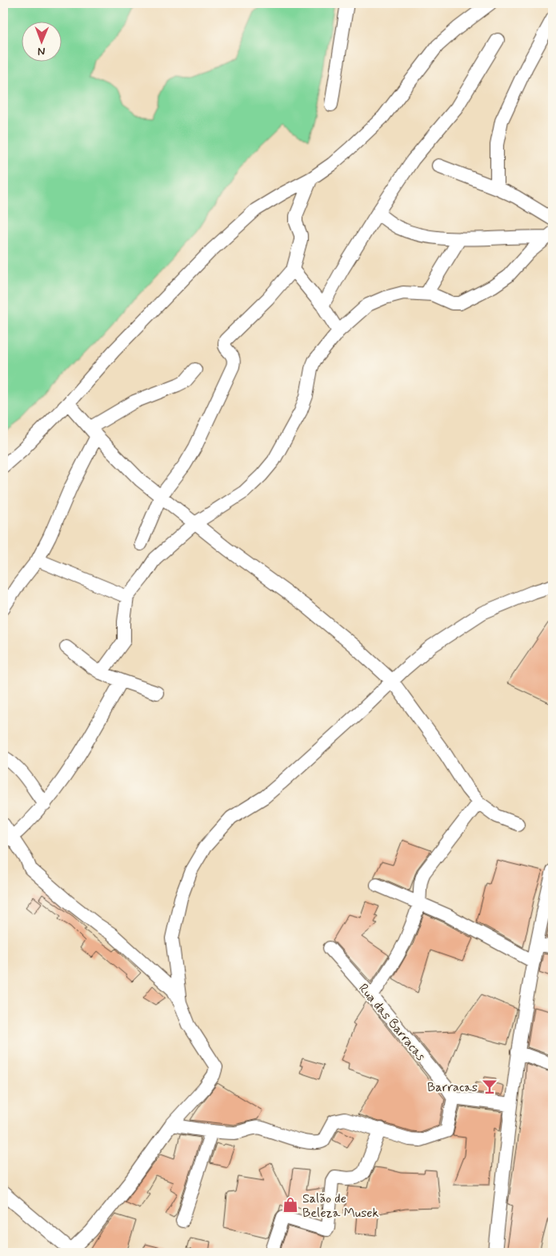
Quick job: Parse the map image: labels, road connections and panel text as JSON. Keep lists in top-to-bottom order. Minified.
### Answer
{"streets":{"street":["Rua das Barracas"]},"places":{"bar":["Barracas"],"shop":["Salão de Beleza Musek"]},"north":"bottom"}
